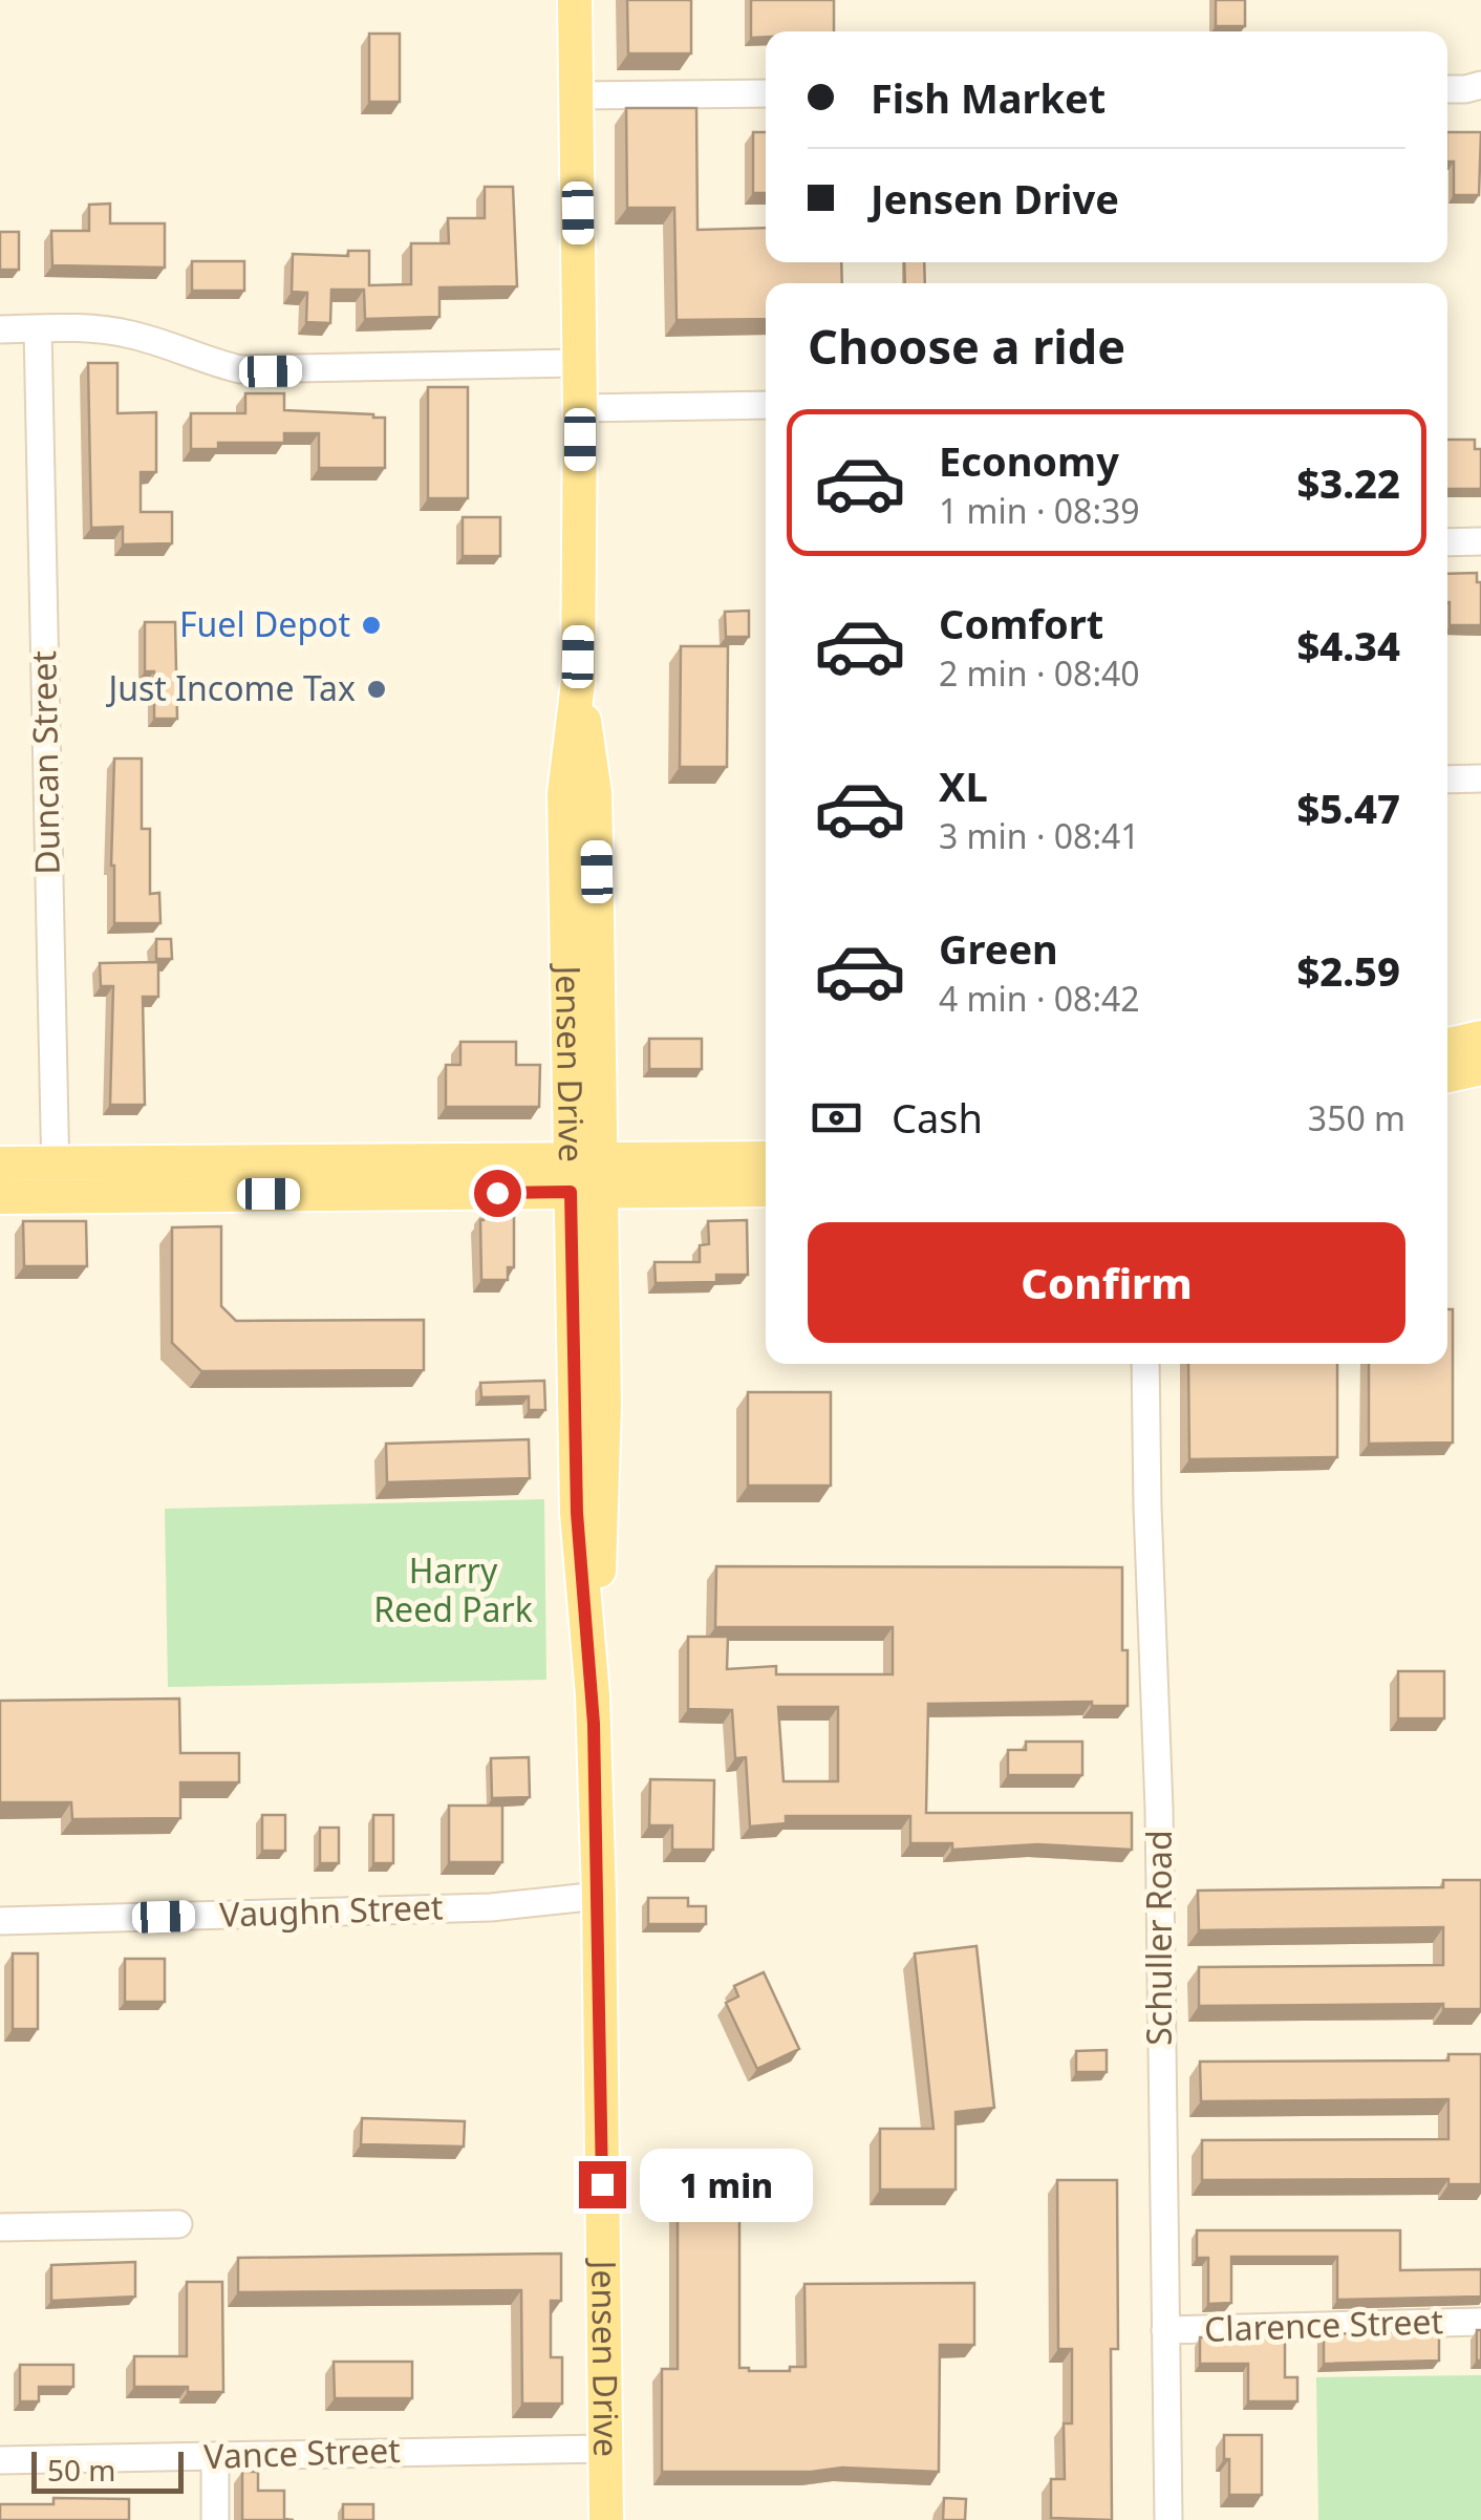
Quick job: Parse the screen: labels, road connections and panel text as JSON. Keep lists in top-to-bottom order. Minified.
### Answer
{"streets":{"main road":["Jensen Drive"],"street":["Duncan Street","Vaughn Street","Schuller Road","Clarence Street","Vance Street"]},"crossings":[["Jensen Drive","Vaughn Street"],["Jensen Drive","Vance Street"],["Schuller Road","Clarence Street"]],"parks":["Harry Reed Park"],"places":["Fuel Depot","Just Income Tax"],"scale_bar":"50 m","page":{"banner":["Fish Market","Jensen Drive"],"heading":"Choose a ride","list":[{"name":"Economy","note":"1 min · 08:39","value":"$3.22"},{"name":"Comfort","note":"2 min · 08:40","value":"$4.34"},{"name":"XL","note":"3 min · 08:41","value":"$5.47"},{"name":"Green","note":"4 min · 08:42","value":"$2.59"}],"pay":["Cash","350 m"],"buttons":"Confirm","bubble":"1 min","scale":"50 m"}}
